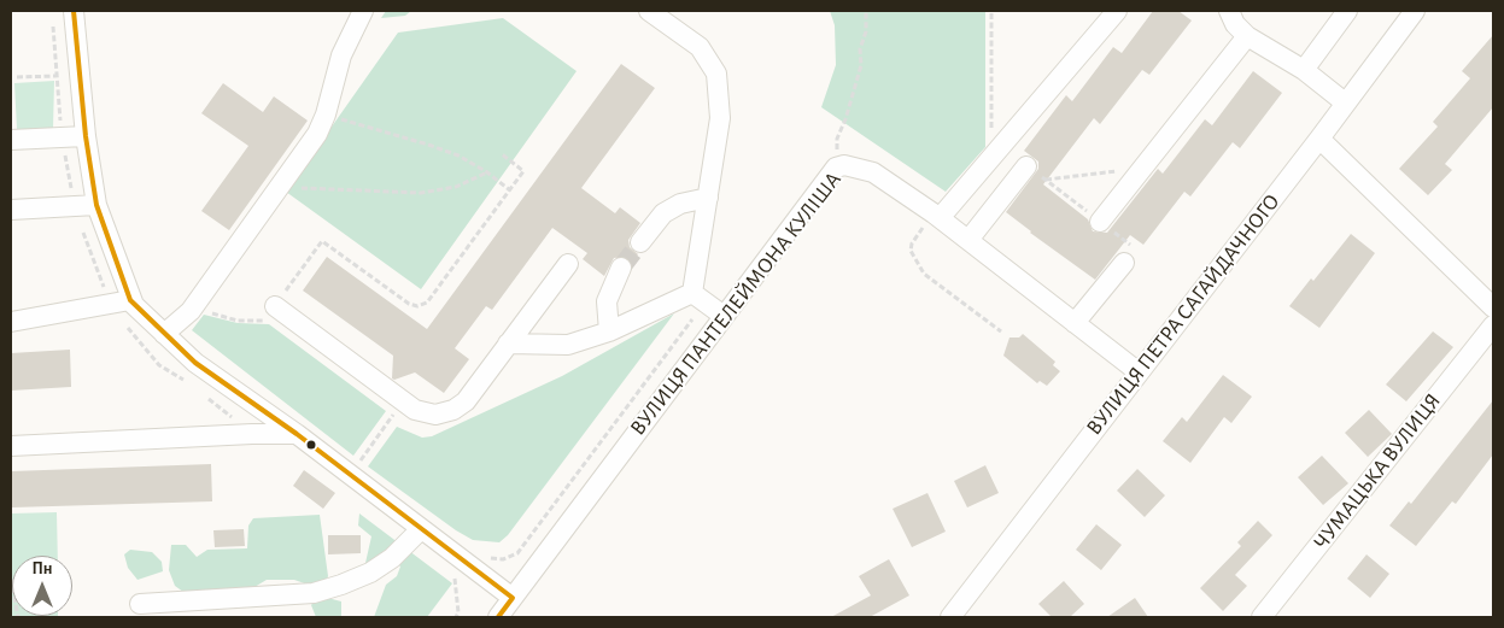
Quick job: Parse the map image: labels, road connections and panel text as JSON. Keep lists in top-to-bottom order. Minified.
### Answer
{"streets":{"street":["ВУЛИЦЯ ПАНТЕЛЕЙМОНА КУЛІША","ВУЛИЦЯ ПЕТРА САГАЙДАЧНОГО","ЧУМАЦЬКА ВУЛИЦЯ"]},"crossings":[["ВУЛИЦЯ ПАНТЕЛЕЙМОНА КУЛІША","ВУЛИЦЯ ПЕТРА САГАЙДАЧНОГО"]],"north":"top"}
